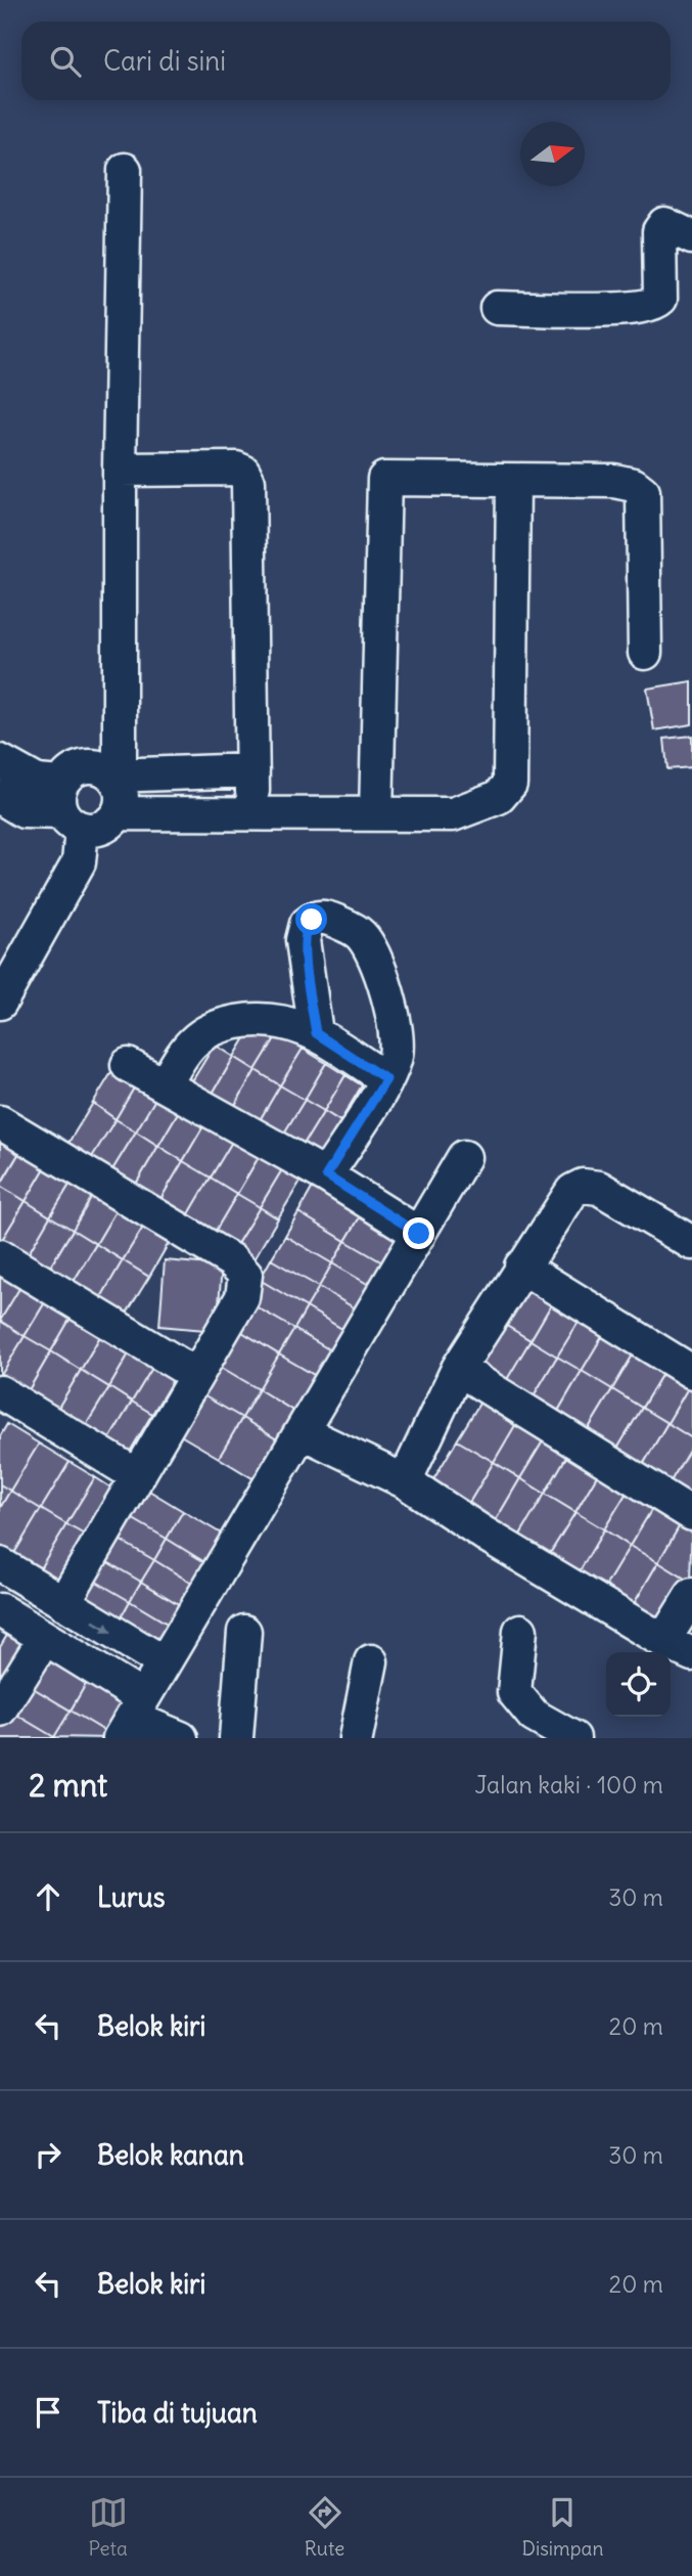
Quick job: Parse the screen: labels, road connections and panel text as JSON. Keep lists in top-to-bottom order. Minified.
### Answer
{"north":"right","page":{"search":"Cari di sini","heading":["2 mnt","Jalan kaki · 100 m"],"list":[["Lurus","30 m"],["Belok kiri","20 m"],["Belok kanan","30 m"],["Belok kiri","20 m"],"Tiba di tujuan"],"nav":["Peta","Rute","Disimpan"]}}
